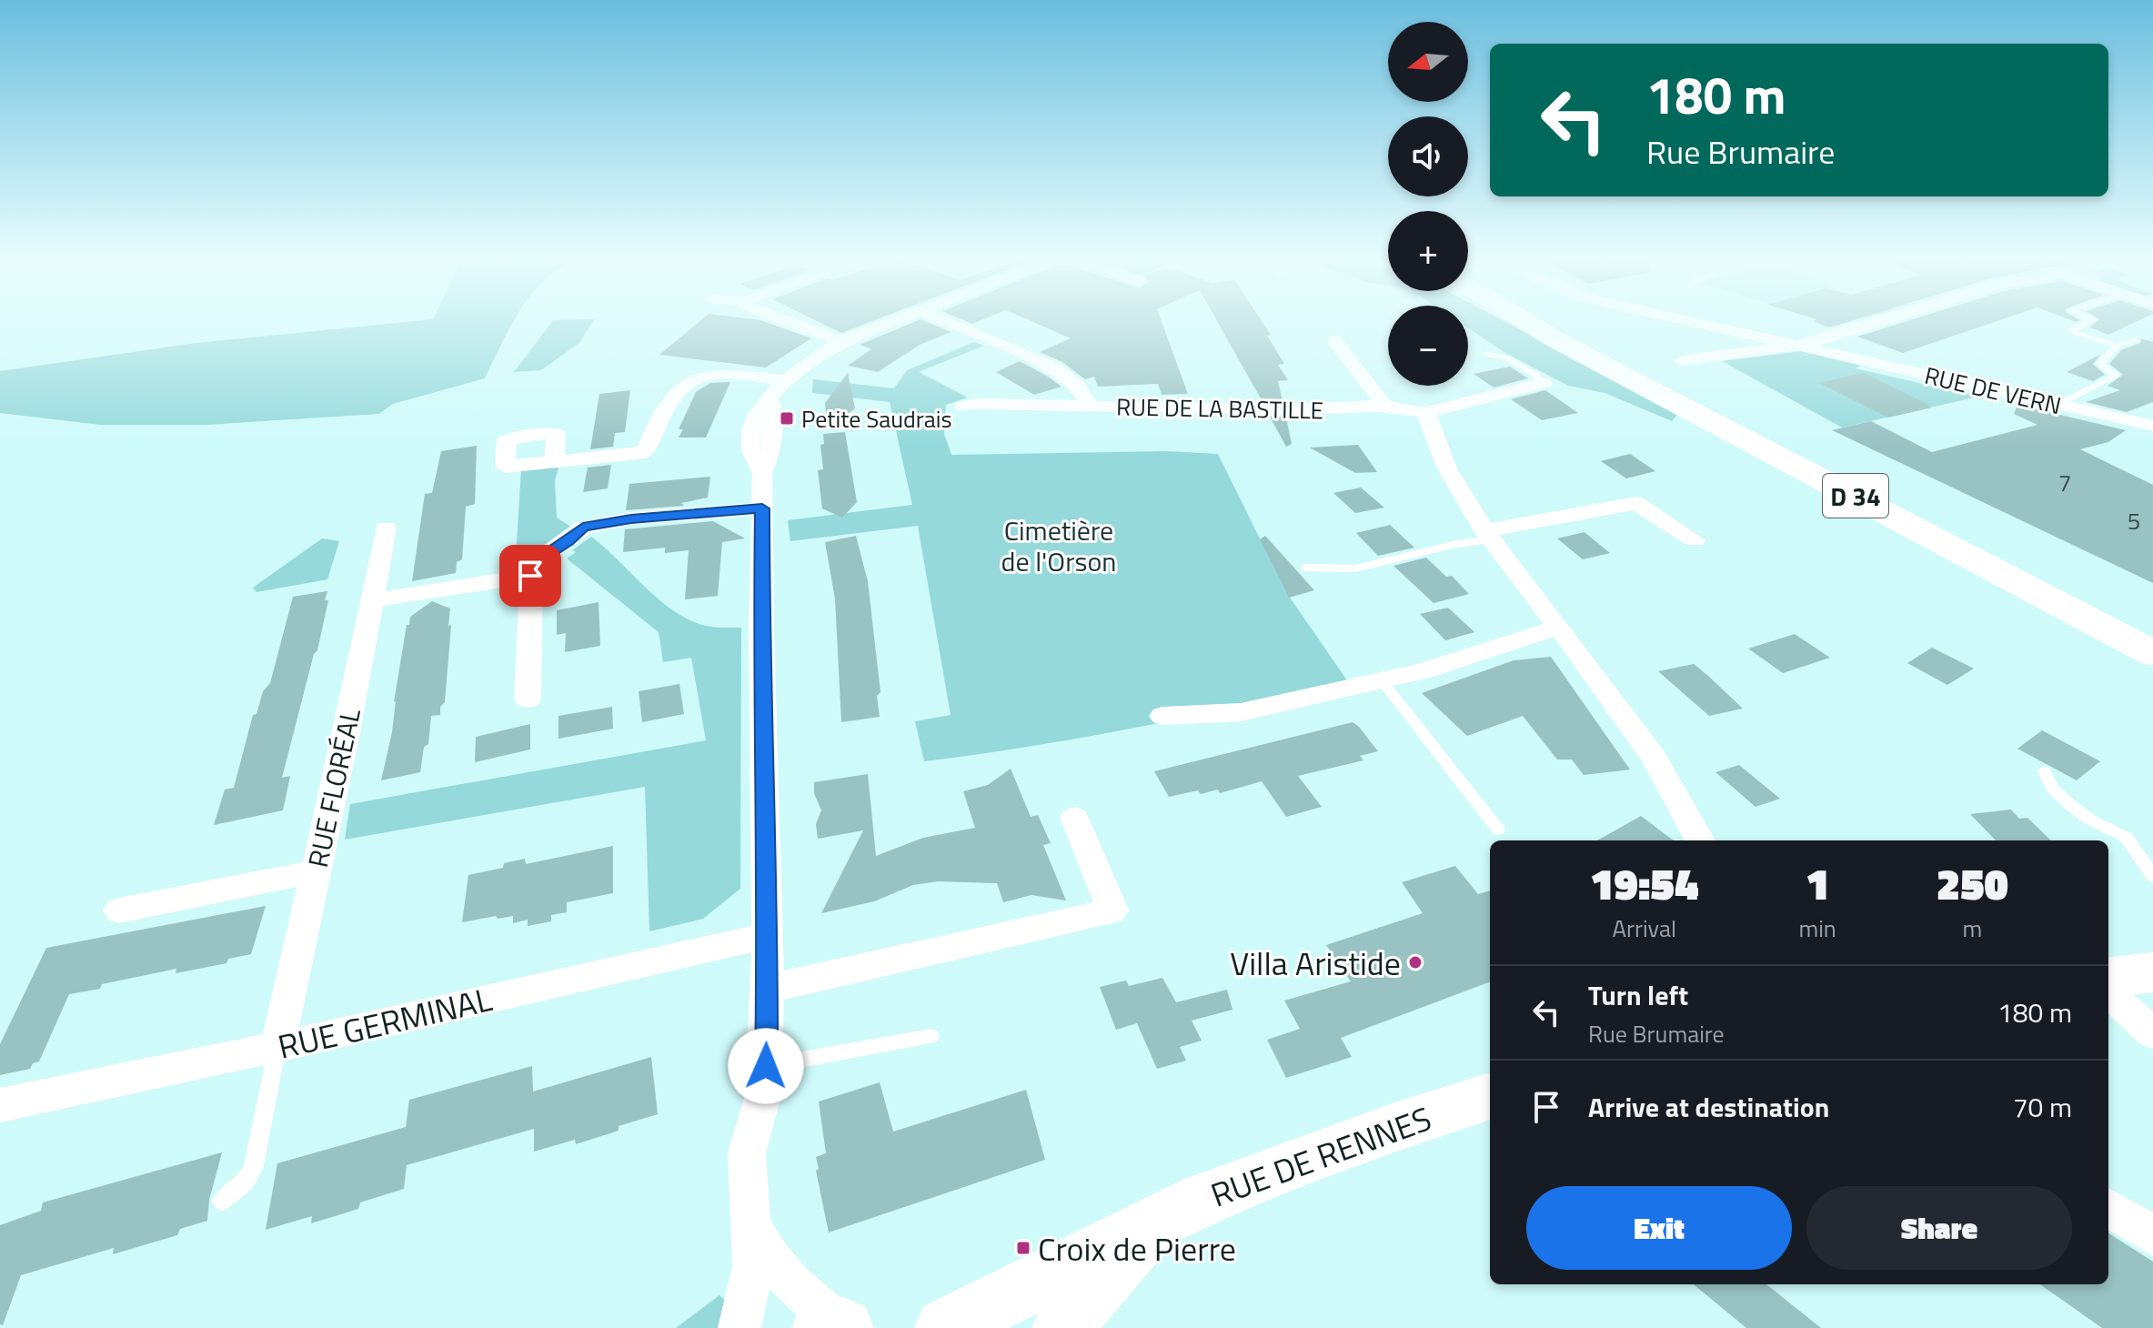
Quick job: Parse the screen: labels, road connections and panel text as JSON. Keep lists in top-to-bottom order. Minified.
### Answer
{"streets":{"main road":["D 34","RUE DE RENNES"],"street":["RUE DE VERN","RUE DE LA BASTILLE","RUE FLORÉAL","RUE GERMINAL"]},"crossings":[["RUE FLORÉAL","RUE GERMINAL"]],"parks":["Cimetière de l'Orson"],"places":{"transit":["Petite Saudrais","Croix de Pierre"],"other":["Villa Aristide"]},"house_numbers":["7","5"],"north":"left","page":{"map_buttons":["+","−"],"turn":["180 m","Rue Brumaire"],"eta":["19:54","Arrival","1","min","250","m"],"list":[{"name":"Turn left","note":"Rue Brumaire","value":"180 m"},{"name":"Arrive at destination","value":"70 m"}],"buttons":["Exit","Share"]}}
